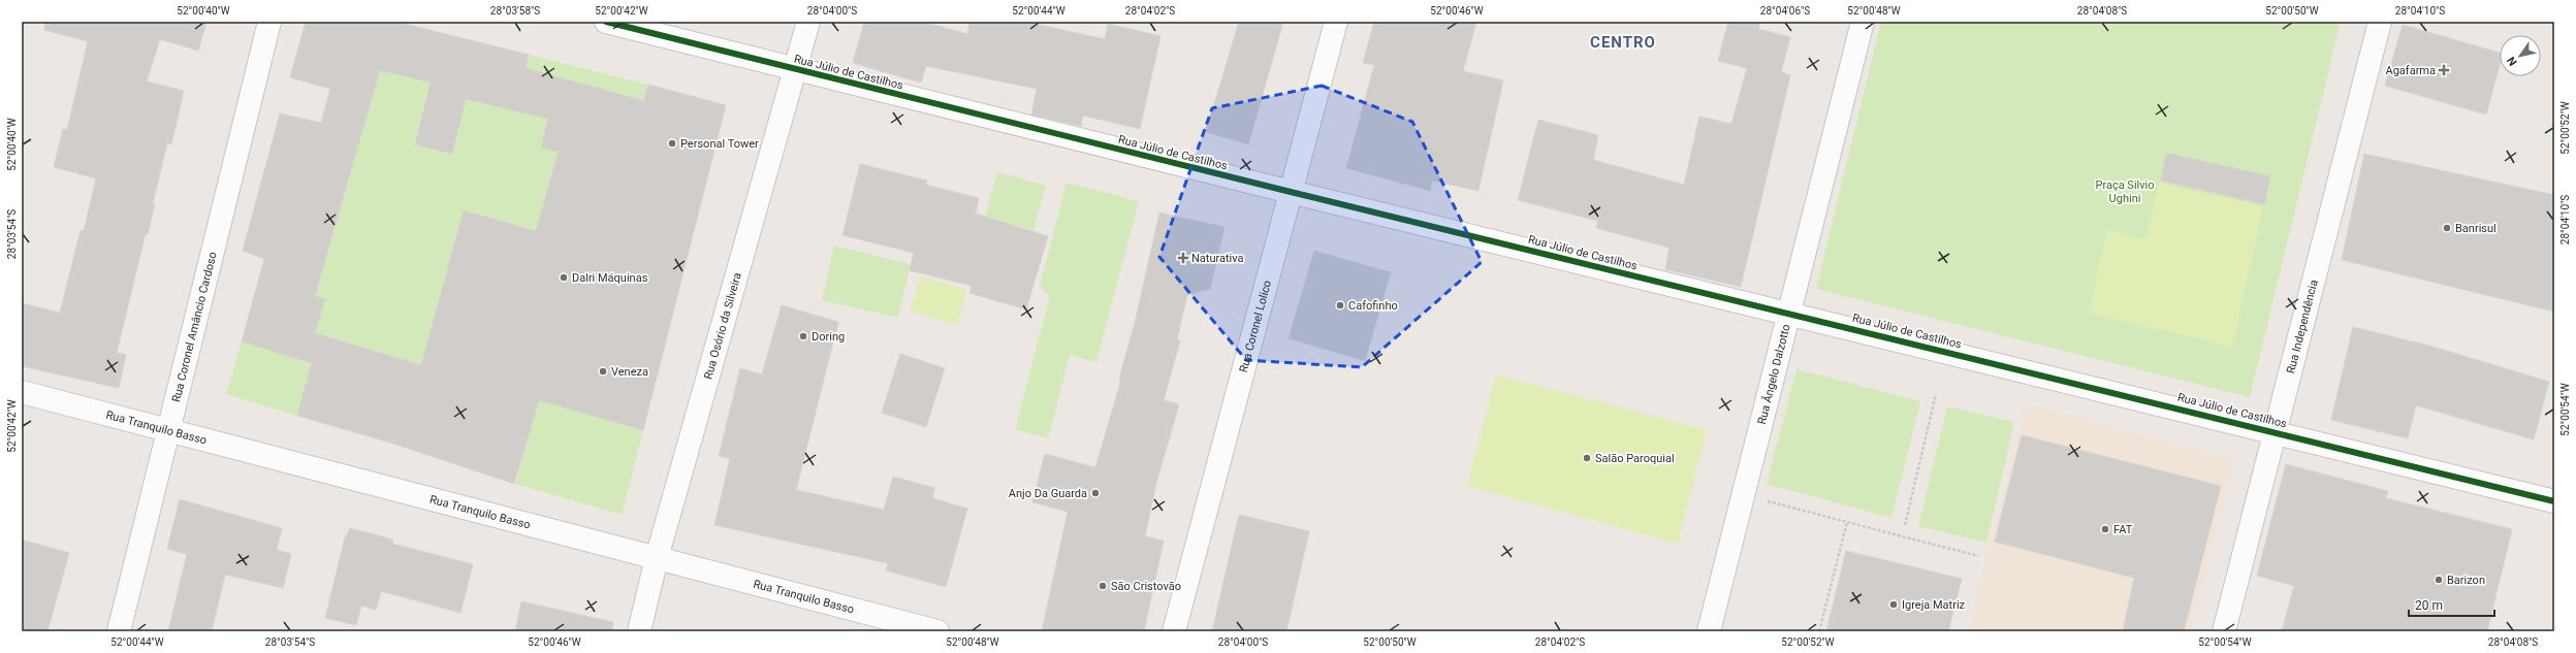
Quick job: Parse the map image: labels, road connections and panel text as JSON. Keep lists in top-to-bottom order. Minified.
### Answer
{"streets":{"street":["Rua Júlio de Castilhos","Rua Coronel Amâncio Cardoso","Rua Osório da Silveira","Rua Independência","Rua Coronel Lolico","Rua Ângelo Dalzotto","Rua Tranquilo Basso"]},"crossings":[["Rua Júlio de Castilhos","Rua Osório da Silveira"],["Rua Júlio de Castilhos","Rua Independência"],["Rua Júlio de Castilhos","Rua Coronel Lolico"],["Rua Júlio de Castilhos","Rua Ângelo Dalzotto"],["Rua Coronel Amâncio Cardoso","Rua Tranquilo Basso"],["Rua Osório da Silveira","Rua Tranquilo Basso"]],"districts":["CENTRO"],"parks":["Praça Silvio Ughini"],"places":{"health":["Agafarma","Naturativa"],"other":["Personal Tower","Banrisul","Dalri Máquinas","Cafofinho","Doring","Veneza","Salão Paroquial","Anjo Da Guarda","FAT","Barizon","São Cristovão","Igreja Matriz"]},"scale_bar":"20 m","north":"bottom left","coordinates":["52°00'40\"W","28°03'58\"S","52°00'42\"W","28°04'00\"S","52°00'44\"W","28°04'02\"S","52°00'46\"W","28°04'06\"S","52°00'48\"W","28°04'08\"S","52°00'50\"W","28°04'10\"S","52°00'52\"W","28°03'54\"S","52°00'54\"W"]}
